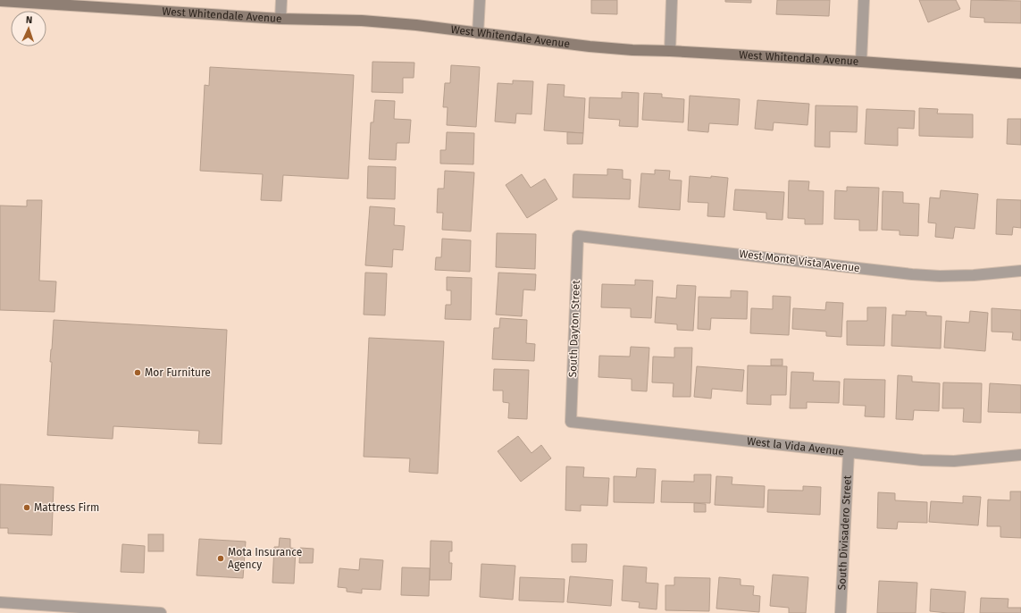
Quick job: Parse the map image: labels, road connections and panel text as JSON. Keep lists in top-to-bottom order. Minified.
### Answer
{"streets":{"street":["West Whitendale Avenue","West Monte Vista Avenue","South Dayton Street","West la Vida Avenue","South Divisadero Street"]},"crossings":[["West Monte Vista Avenue","South Dayton Street"],["South Dayton Street","West la Vida Avenue"],["West la Vida Avenue","South Divisadero Street"]],"places":["Mor Furniture","Mattress Firm","Mota Insurance Agency"],"north":"top"}
